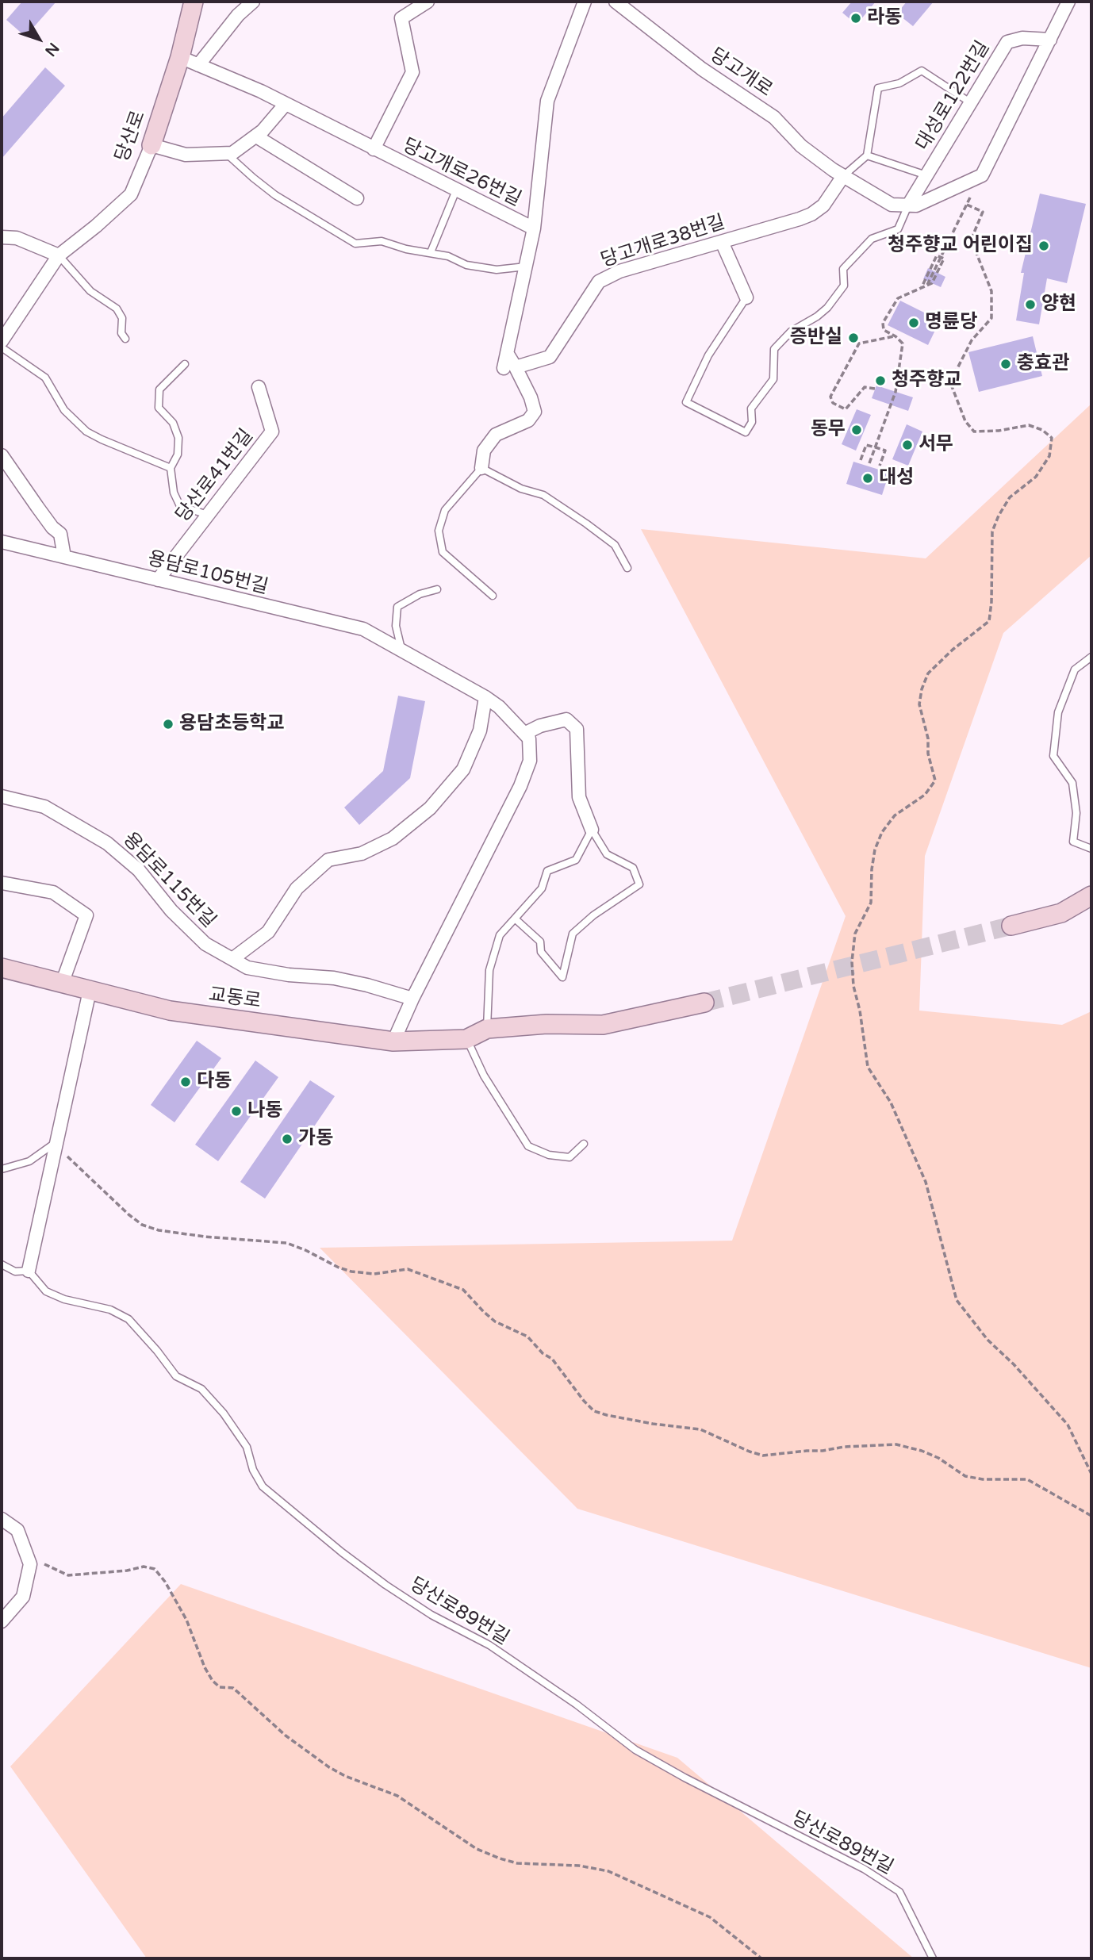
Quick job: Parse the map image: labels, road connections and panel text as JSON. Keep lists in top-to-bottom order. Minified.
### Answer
{"streets":{"street":["당고개로","대성로122번길","당산로","당고개로26번길","당고개로38번길","당산로41번길","용담로105번길","용담로115번길","교동로"],"lane":["당산로89번길"]},"crossings":[["당고개로","대성로122번길"],["당고개로","당고개로38번길"],["당산로","당고개로26번길"],["당고개로26번길","당고개로38번길"],["당산로41번길","용담로105번길"]],"places":["라동","청주향교 어린이집","양현","명륜당","증반실","충효관","청주향교","동무","서무","대성","용담초등학교","다동","나동","가동"],"north":"bottom right"}
